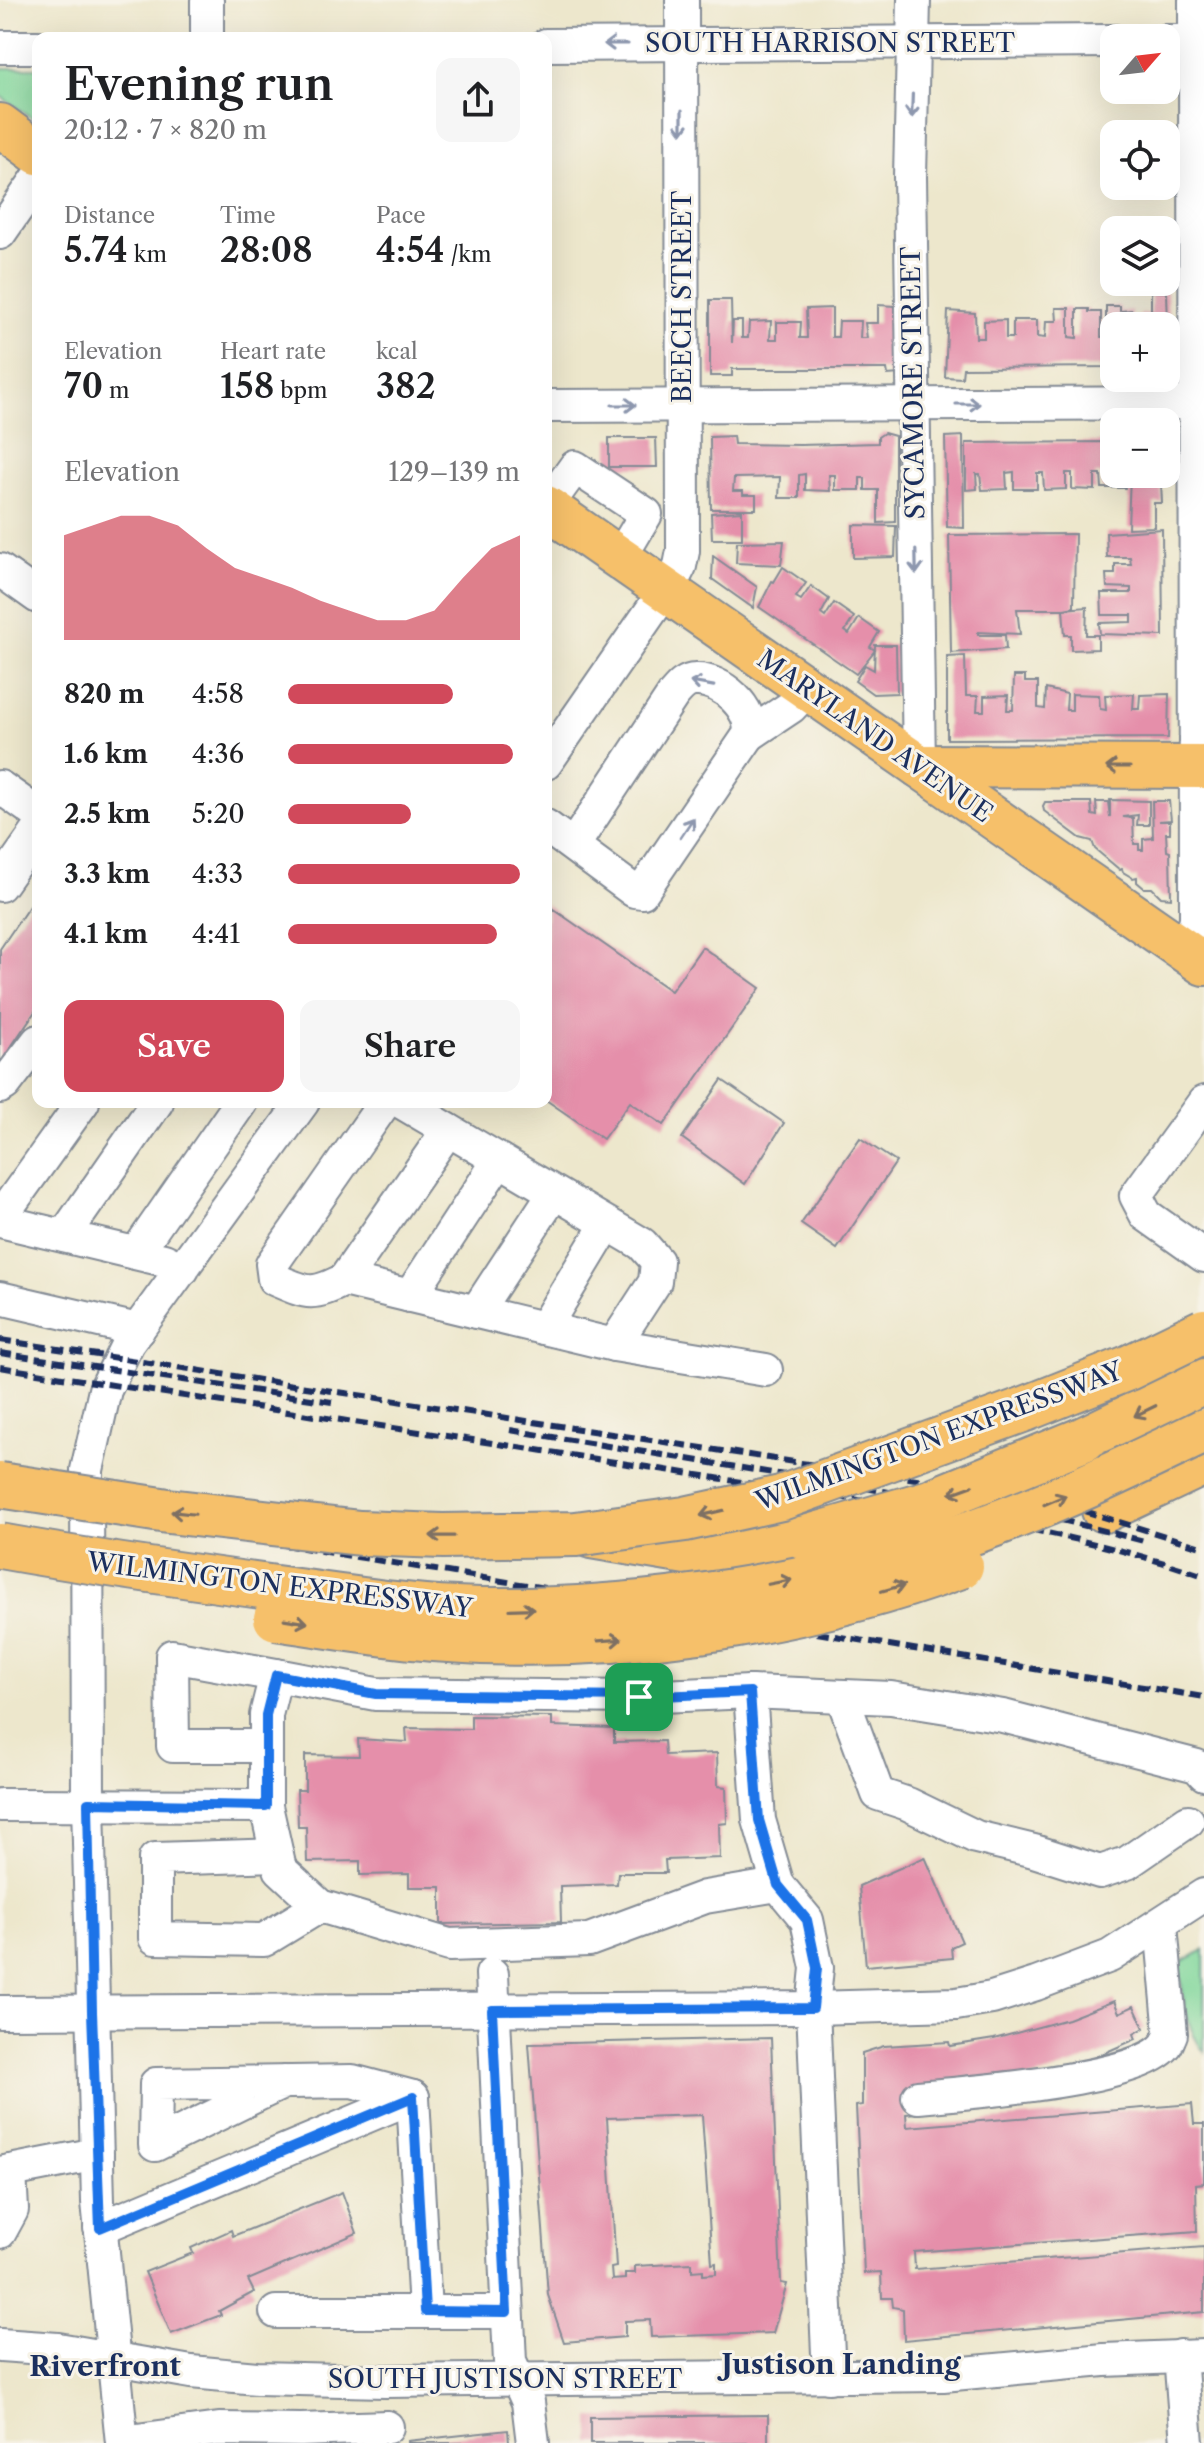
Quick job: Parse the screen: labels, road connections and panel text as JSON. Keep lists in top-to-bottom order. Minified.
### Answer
{"streets":{"highway":["WILMINGTON EXPRESSWAY"],"main road":["MARYLAND AVENUE"],"street":["SOUTH HARRISON STREET","BEECH STREET","SYCAMORE STREET","SOUTH JUSTISON STREET"]},"crossings":[["SOUTH HARRISON STREET","BEECH STREET"],["SOUTH HARRISON STREET","SYCAMORE STREET"],["BEECH STREET","MARYLAND AVENUE"],["SYCAMORE STREET","MARYLAND AVENUE"]],"one_way":["BEECH STREET"],"districts":["Justison Landing","Riverfront"],"north":"top right","page":{"map_buttons":["+","−"],"heading":["Evening run","20:12 · 7 × 820 m"],"stats":[["Distance","5.74 km"],["Time","28:08"],["Pace","4:54 /km"],["Elevation","70 m"],["Heart rate","158 bpm"],["kcal","382"]],"chart":["Elevation","129–139 m"],"list":[{"name":"820 m","note":"4:58"},{"name":"1.6 km","note":"4:36"},{"name":"2.5 km","note":"5:20"},{"name":"3.3 km","note":"4:33"},{"name":"4.1 km","note":"4:41"}],"buttons":["Save","Share"]}}
